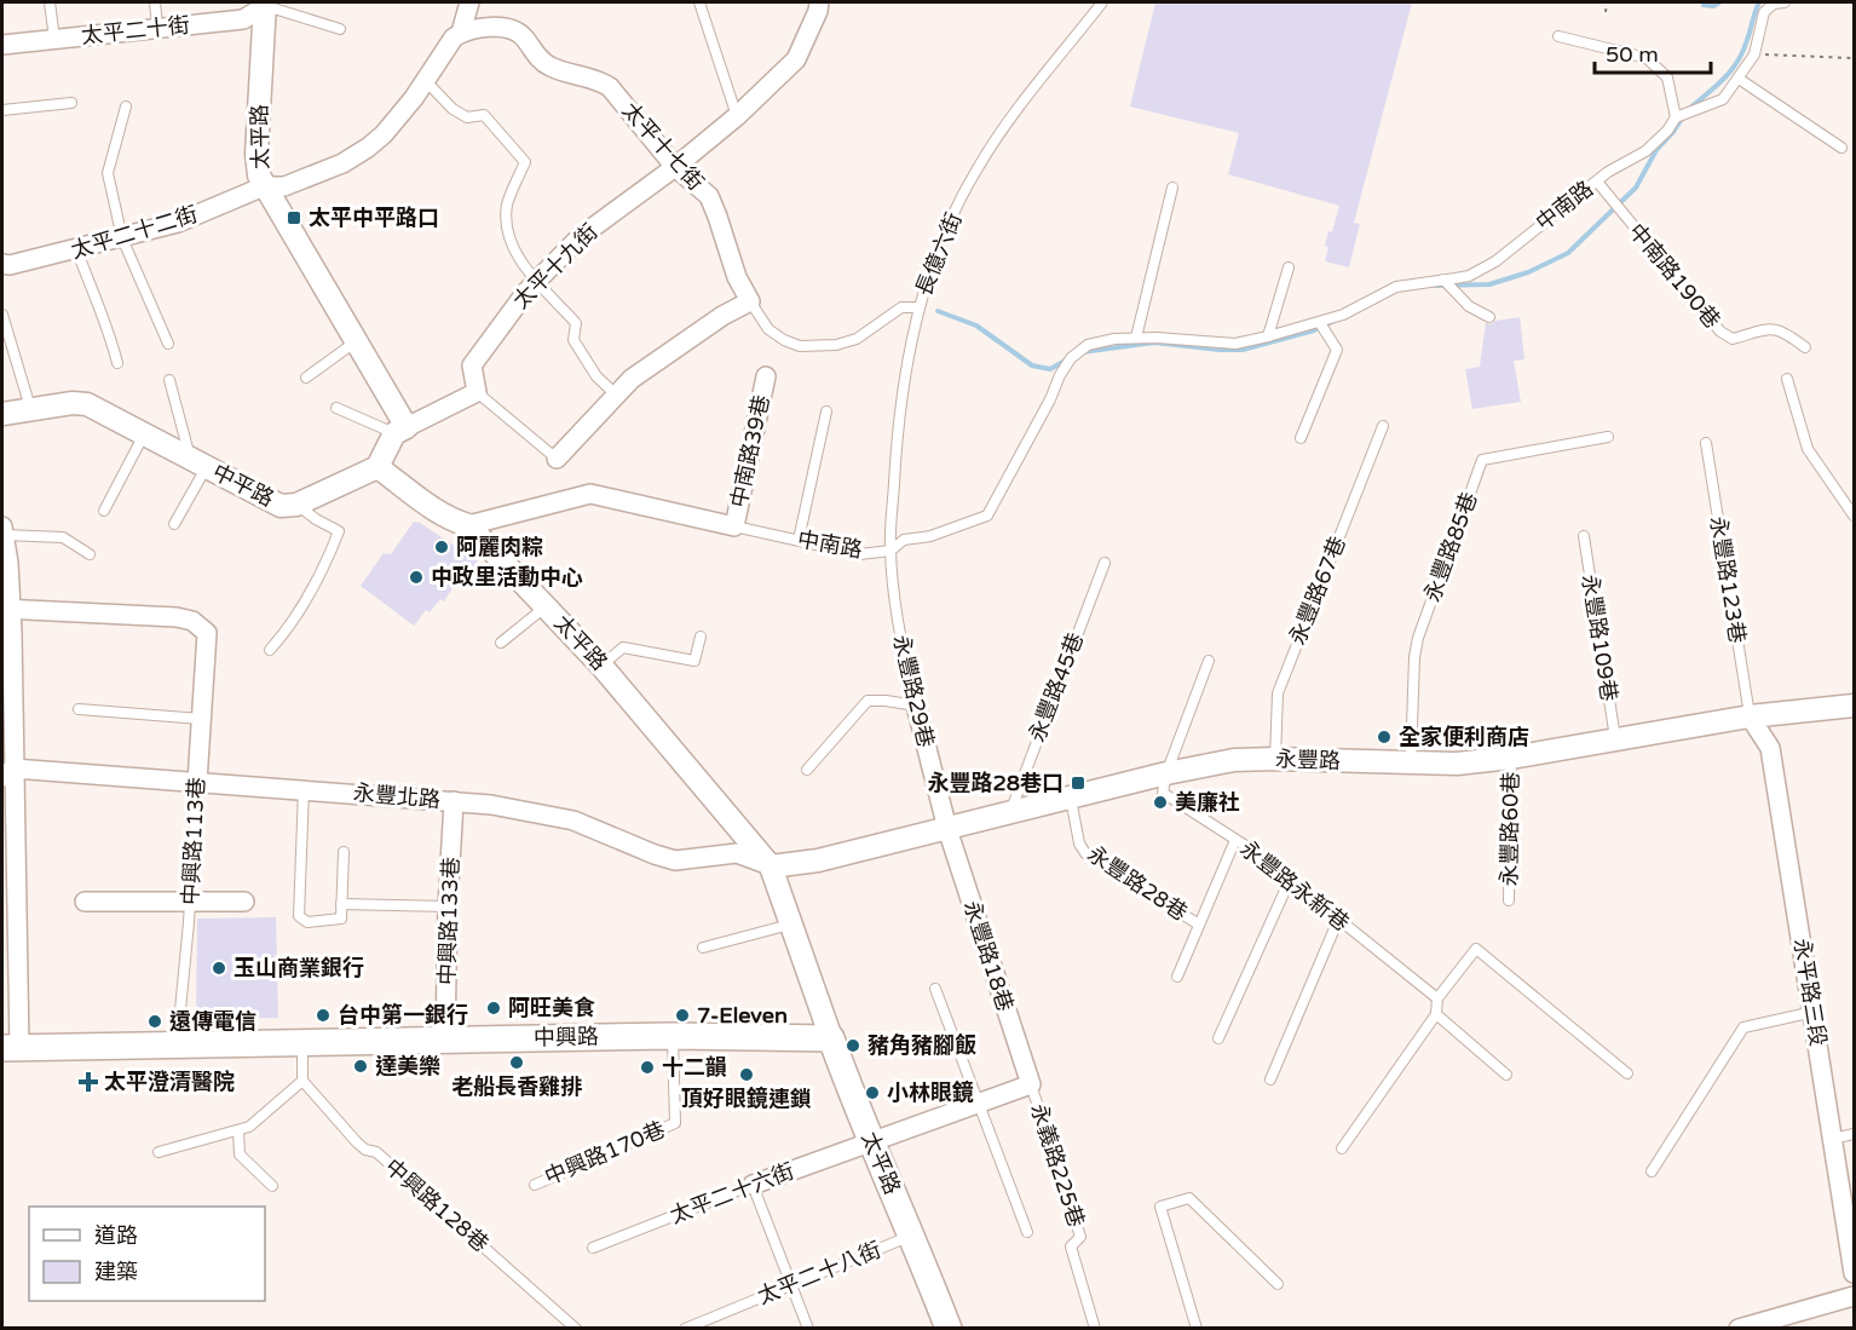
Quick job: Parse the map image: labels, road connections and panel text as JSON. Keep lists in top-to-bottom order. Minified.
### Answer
{"streets":{"main road":["太平路","中興路"],"street":["太平二十街","太平十七街","中南路","太平二十二街","太平十九街","中南路39巷","中平路","永豐路29巷","永豐路","永豐北路","中興路113巷","中興路133巷","永豐路18巷","永平路三段","太平二十六街"],"lane":["長億六街","中南路190巷","永豐路85巷","永豐路123巷","永豐路67巷","永豐路109巷","永豐路45巷","永豐路60巷","永豐路28巷","永豐路永新巷","中興路170巷","永義路225巷","中興路128巷","太平二十八街"]},"crossings":[["太平二十街","太平路"],["太平路","中南路"],["太平路","太平二十二街"],["太平路","中平路"],["太平路","永豐路"],["太平路","永豐北路"],["太平路","中興路"],["太平路","太平二十六街"],["太平路","太平二十八街"],["太平十七街","長億六街"],["太平十七街","太平十九街"],["中南路","長億六街"],["中南路","中南路190巷"],["中南路","中南路39巷"],["中南路","永豐路29巷"],["長億六街","永豐路29巷"],["永豐路85巷","永豐路"],["永豐路123巷","永豐路"],["永豐路123巷","永平路三段"],["永豐路67巷","永豐路"],["永豐路109巷","永豐路"],["永豐路45巷","永豐路"],["永豐路29巷","永豐路"],["永豐路29巷","永豐路18巷"],["永豐路","永豐北路"],["永豐路","永豐路60巷"],["永豐路","永豐路28巷"],["永豐路","永豐路永新巷"],["永豐路","永豐路18巷"],["永豐路","永平路三段"],["永豐北路","中興路113巷"],["永豐北路","中興路133巷"],["中興路113巷","中興路"],["中興路133巷","中興路"],["永豐路18巷","永義路225巷"],["永豐路18巷","太平二十六街"],["中興路","中興路170巷"],["永義路225巷","太平二十六街"]],"places":{"transit":["太平中平路口","永豐路28巷口"],"other":["阿麗肉粽","中政里活動中心","全家便利商店","美廉社","玉山商業銀行","阿旺美食","台中第一銀行","7-Eleven","遠傳電信","豬角豬腳飯","老船長香雞排","達美樂","十二韻","頂好眼鏡連鎖","小林眼鏡"],"health":["太平澄清醫院"]},"legend":["道路","建築"],"scale_bar":"50 m"}
